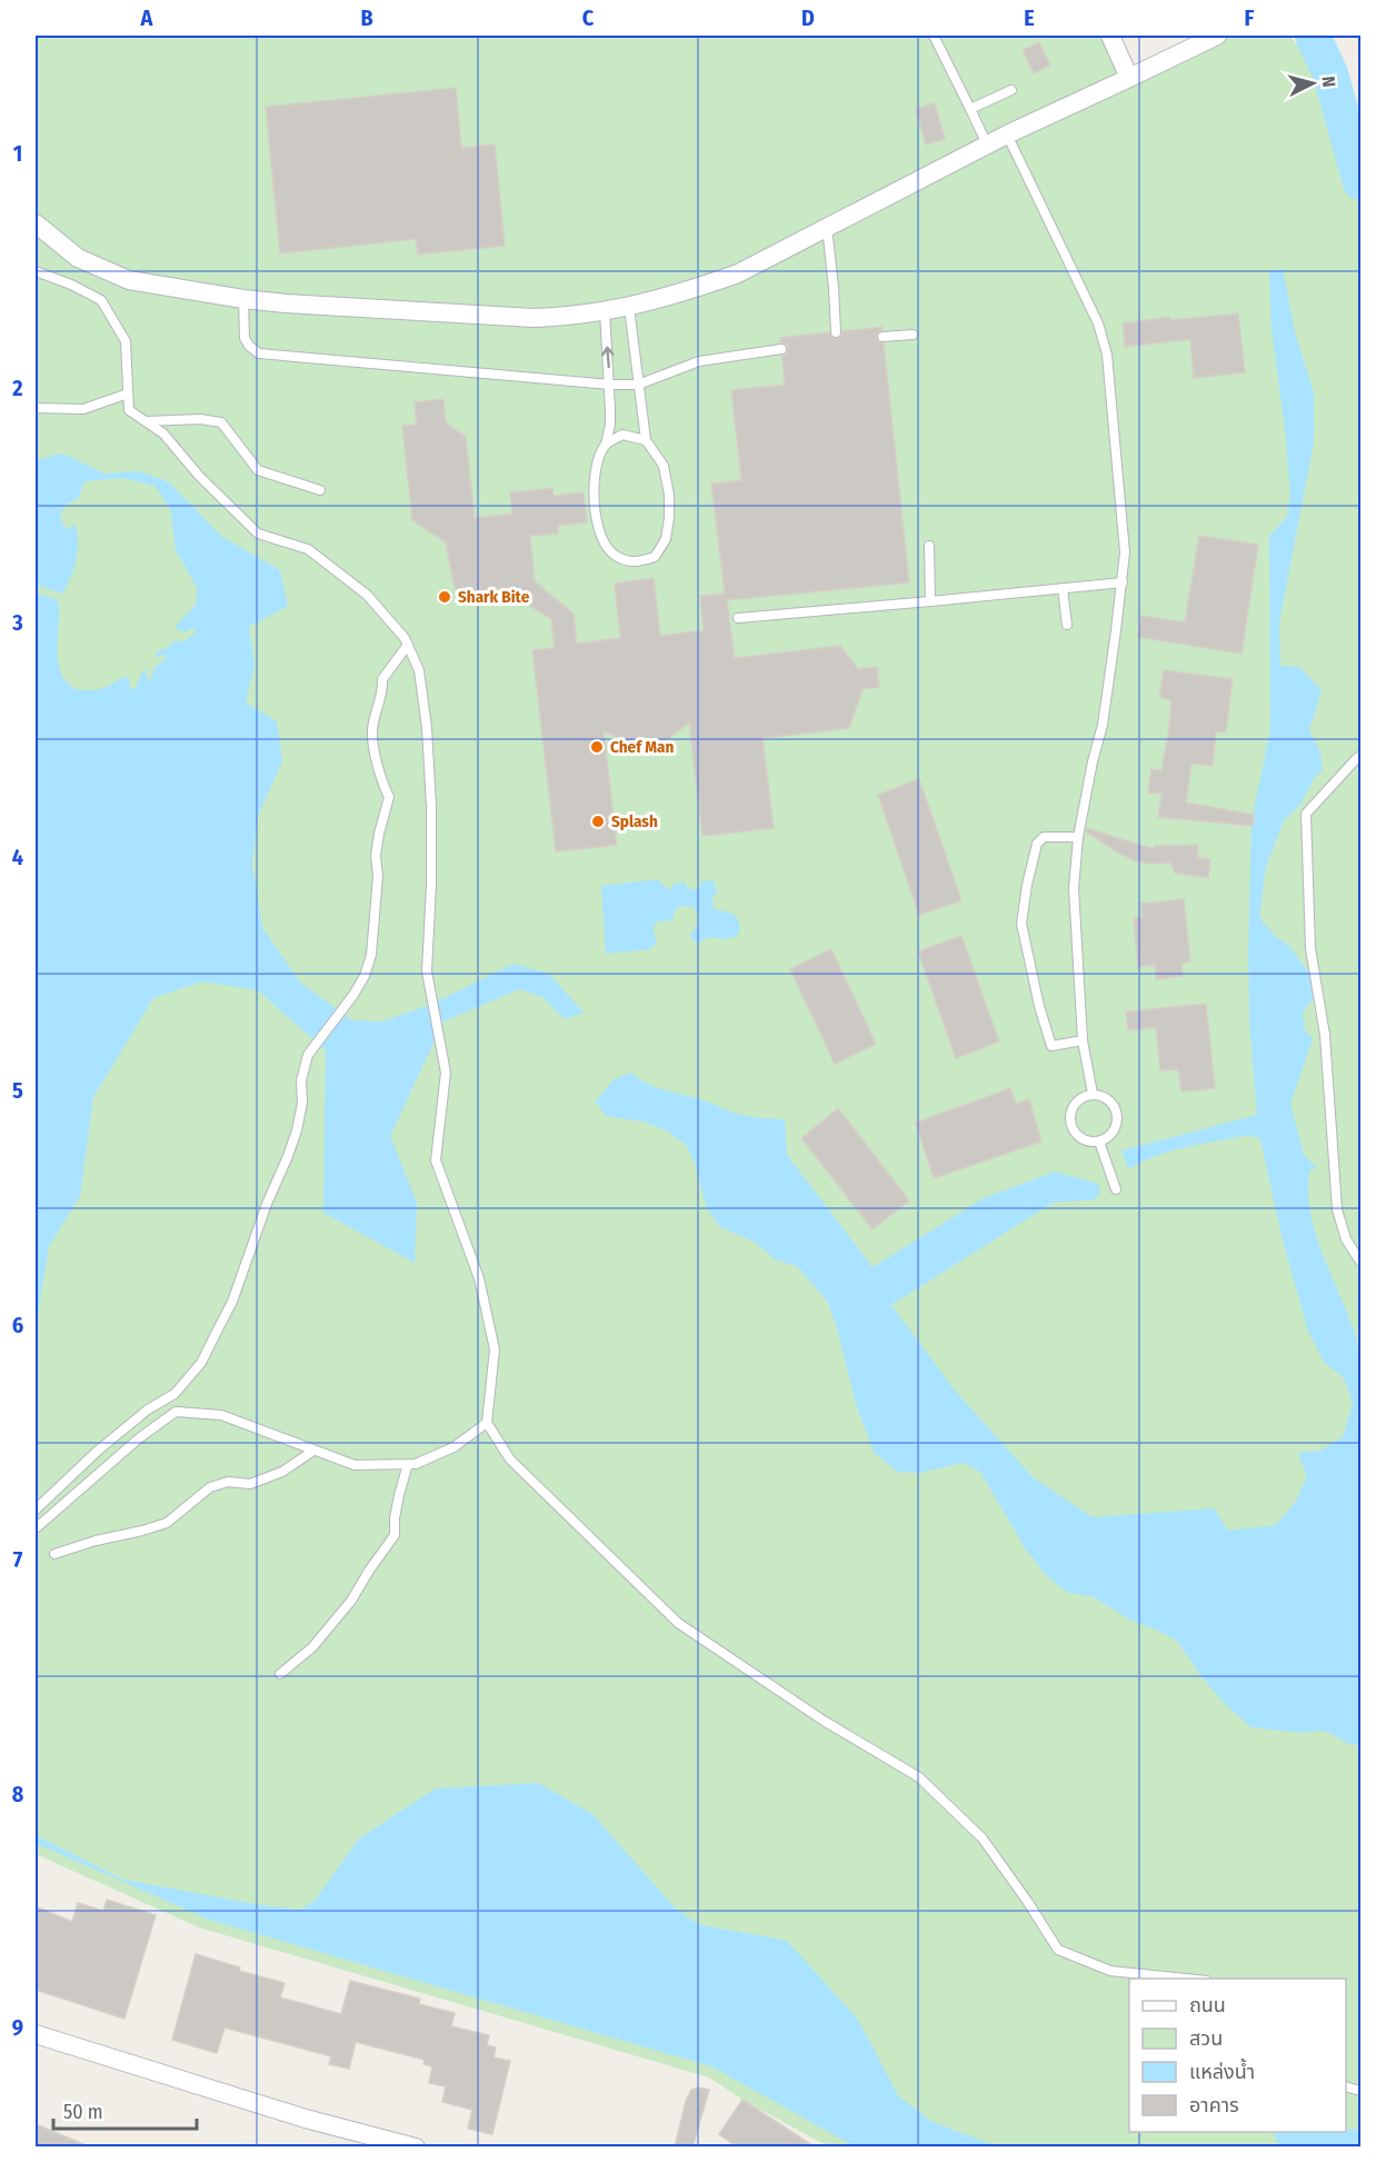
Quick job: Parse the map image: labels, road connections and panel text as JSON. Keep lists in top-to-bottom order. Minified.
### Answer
{"places":["Shark Bite","Chef Man","Splash"],"legend":["ถนน","สวน","แหล่งน้ำ","อาคาร"],"scale_bar":"50 m","north":"right","grid":{"columns":["A","B","C","D","E","F"],"rows":["1","2","3","4","5","6","7","8","9"]}}
